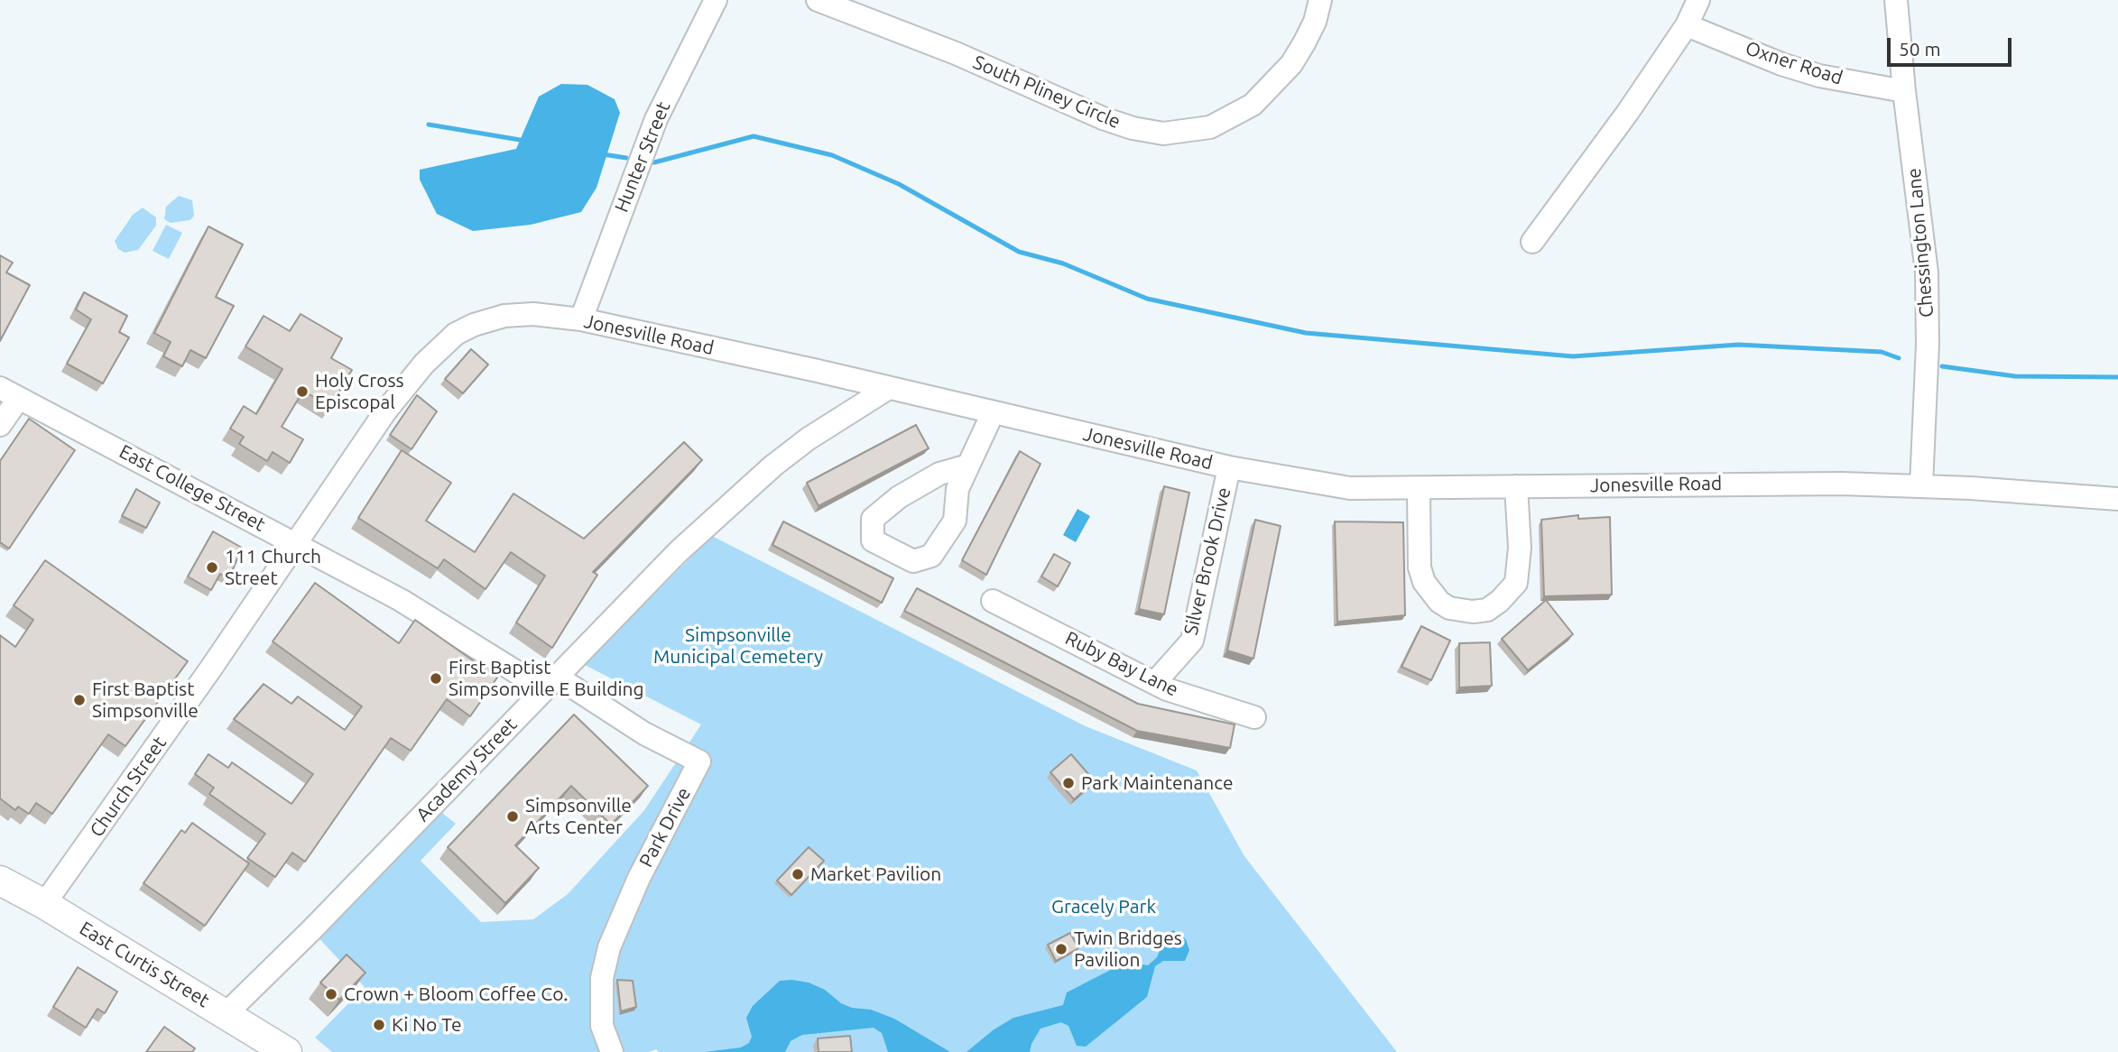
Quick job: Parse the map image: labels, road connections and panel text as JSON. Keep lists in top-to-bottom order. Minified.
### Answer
{"streets":{"main road":["East Curtis Street"],"street":["Oxner Road","South Pliney Circle","Hunter Street","Chessington Lane","Jonesville Road","East College Street","Silver Brook Drive","Ruby Bay Lane","Academy Street","Church Street","Park Drive"]},"crossings":[["Oxner Road","Chessington Lane"],["Hunter Street","Jonesville Road"],["Chessington Lane","Jonesville Road"],["Jonesville Road","East College Street"],["Jonesville Road","Silver Brook Drive"],["Jonesville Road","Academy Street"],["Jonesville Road","Church Street"],["East College Street","Academy Street"],["East College Street","Church Street"],["East College Street","Park Drive"],["Silver Brook Drive","Ruby Bay Lane"],["Academy Street","Park Drive"],["Academy Street","East Curtis Street"],["Church Street","East Curtis Street"]],"parks":["Simpsonville Municipal Cemetery","Gracely Park"],"places":["Holy Cross Episcopal","111 Church Street","First Baptist Simpsonville E Building","First Baptist Simpsonville","Park Maintenance","Simpsonville Arts Center","Market Pavilion","Twin Bridges Pavilion","Crown + Bloom Coffee Co.","Ki No Te"],"scale_bar":"50 m"}
